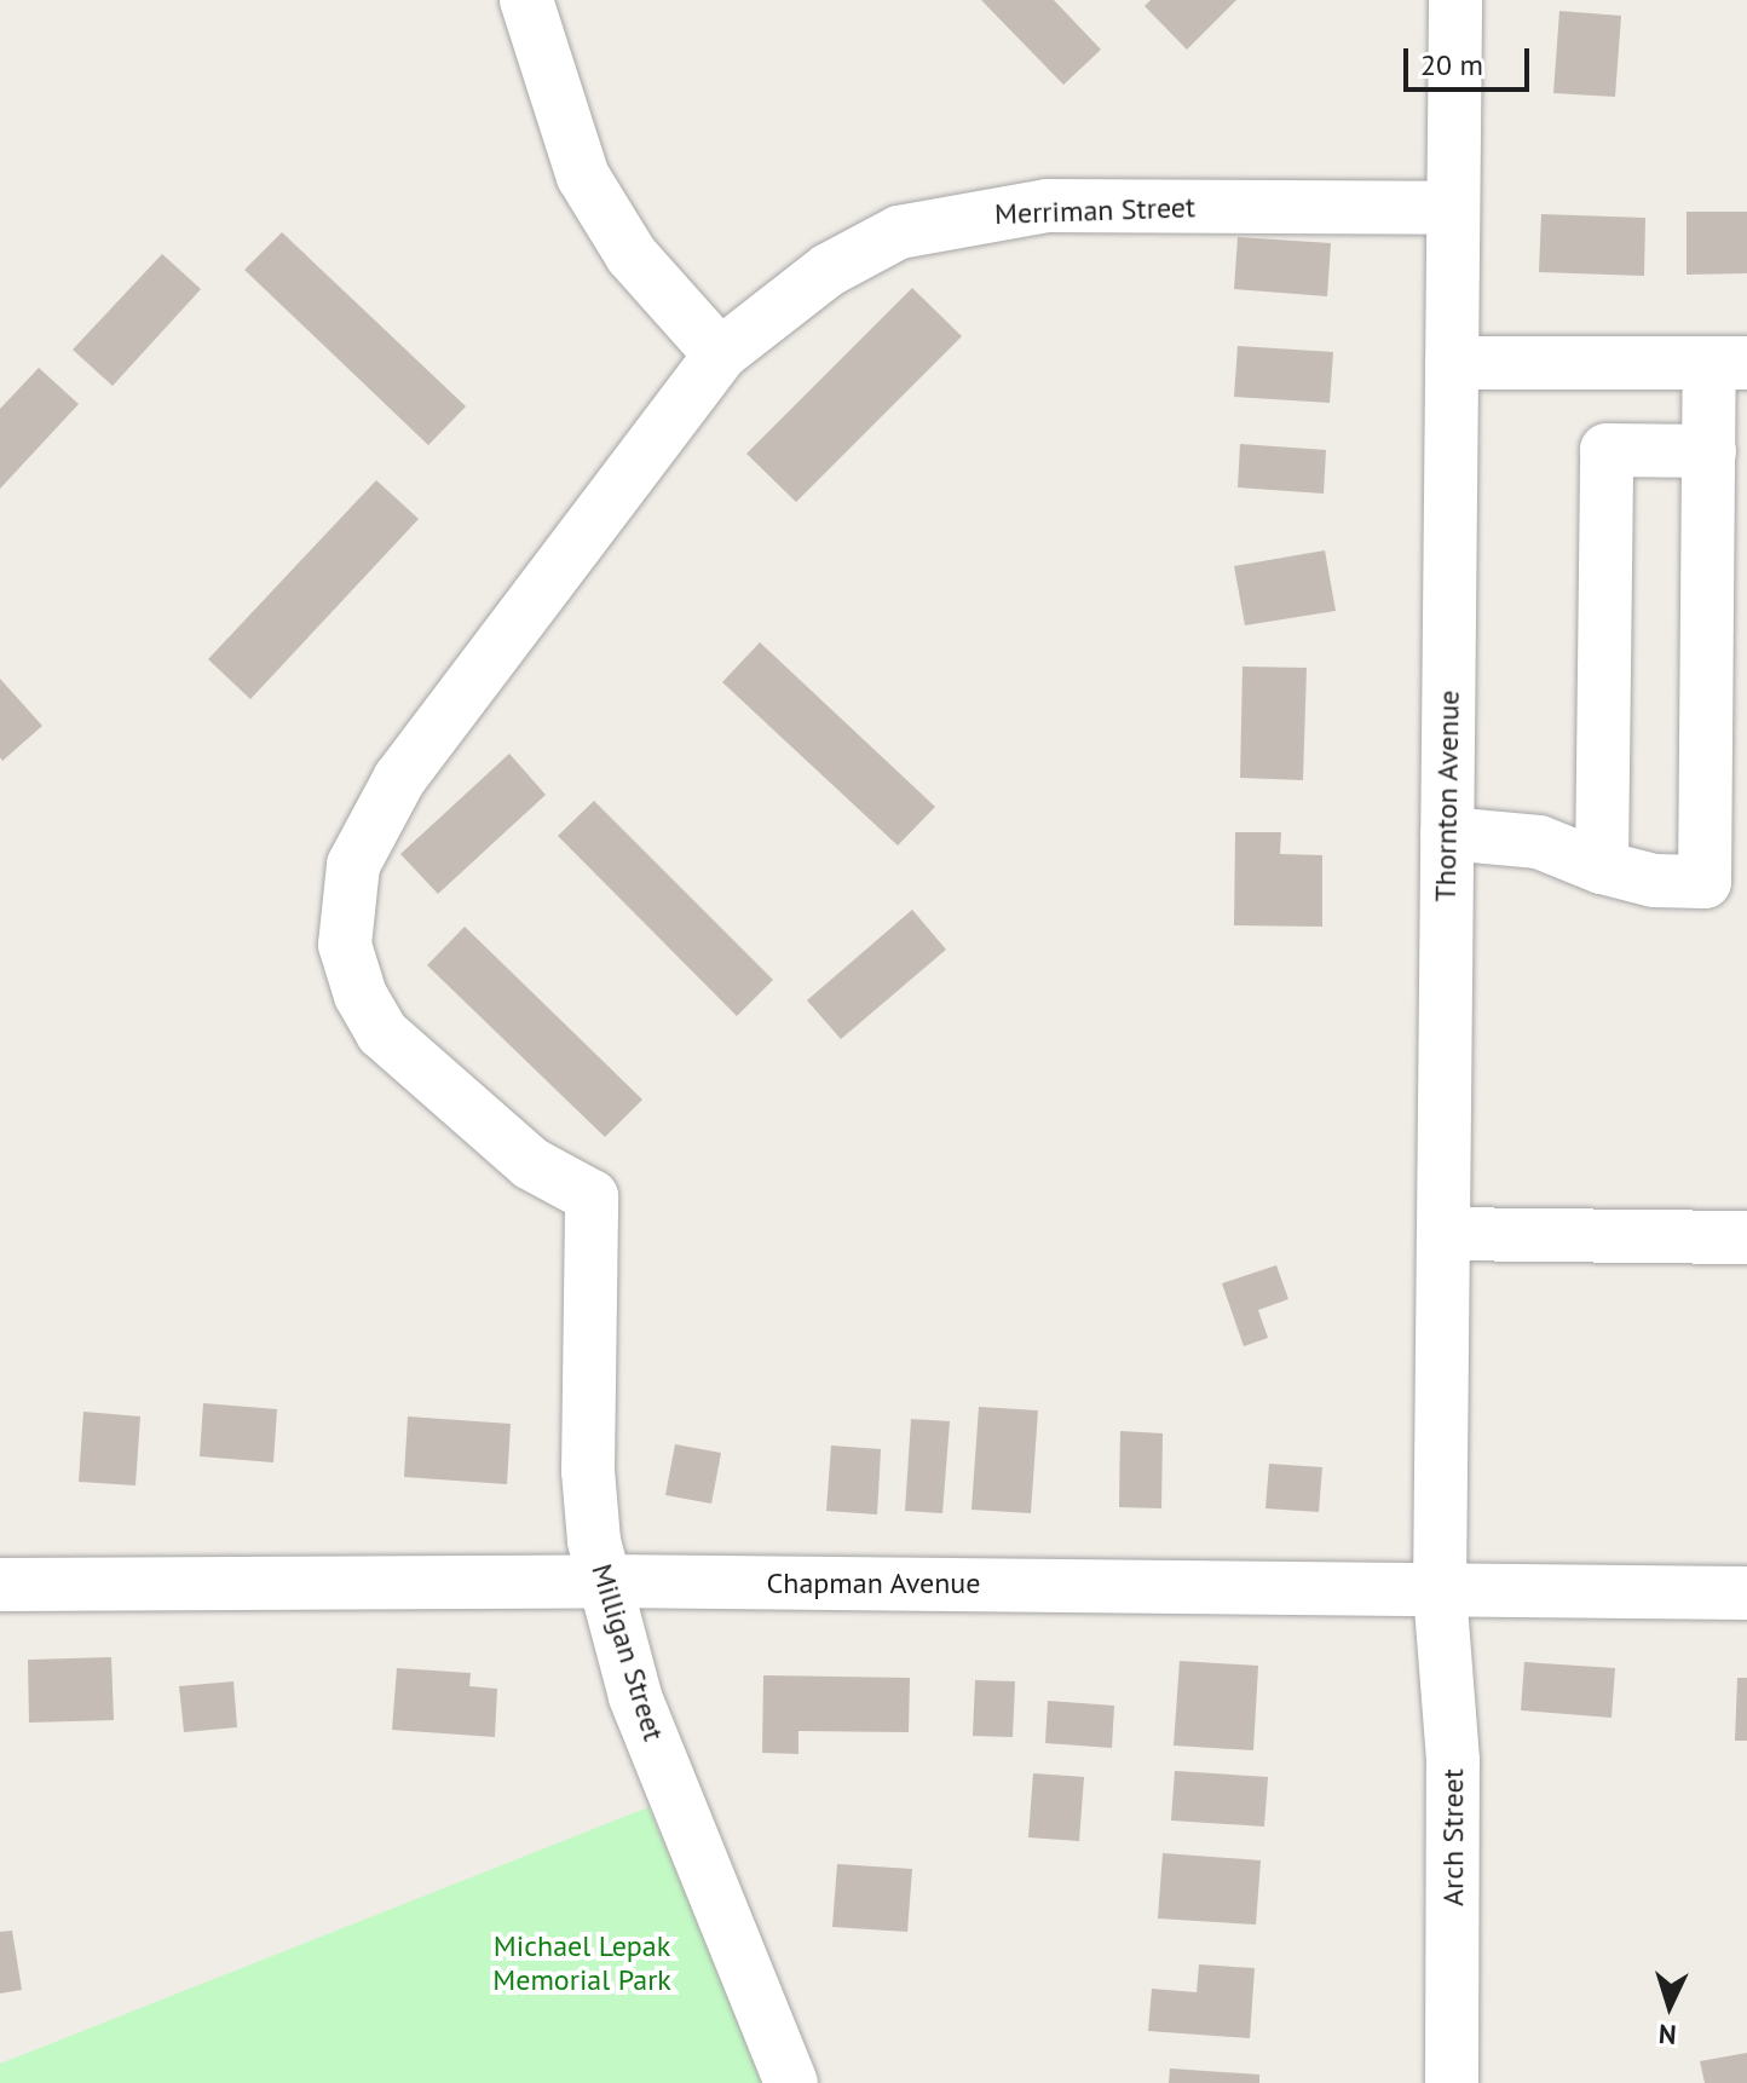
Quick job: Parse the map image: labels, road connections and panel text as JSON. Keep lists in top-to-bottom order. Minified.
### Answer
{"streets":{"street":["Merriman Street","Thornton Avenue","Chapman Avenue","Milligan Street","Arch Street"]},"crossings":[["Merriman Street","Thornton Avenue"],["Merriman Street","Milligan Street"],["Thornton Avenue","Chapman Avenue"],["Thornton Avenue","Arch Street"],["Chapman Avenue","Milligan Street"],["Chapman Avenue","Arch Street"]],"parks":["Michael Lepak Memorial Park"],"scale_bar":"20 m","north":"bottom"}
